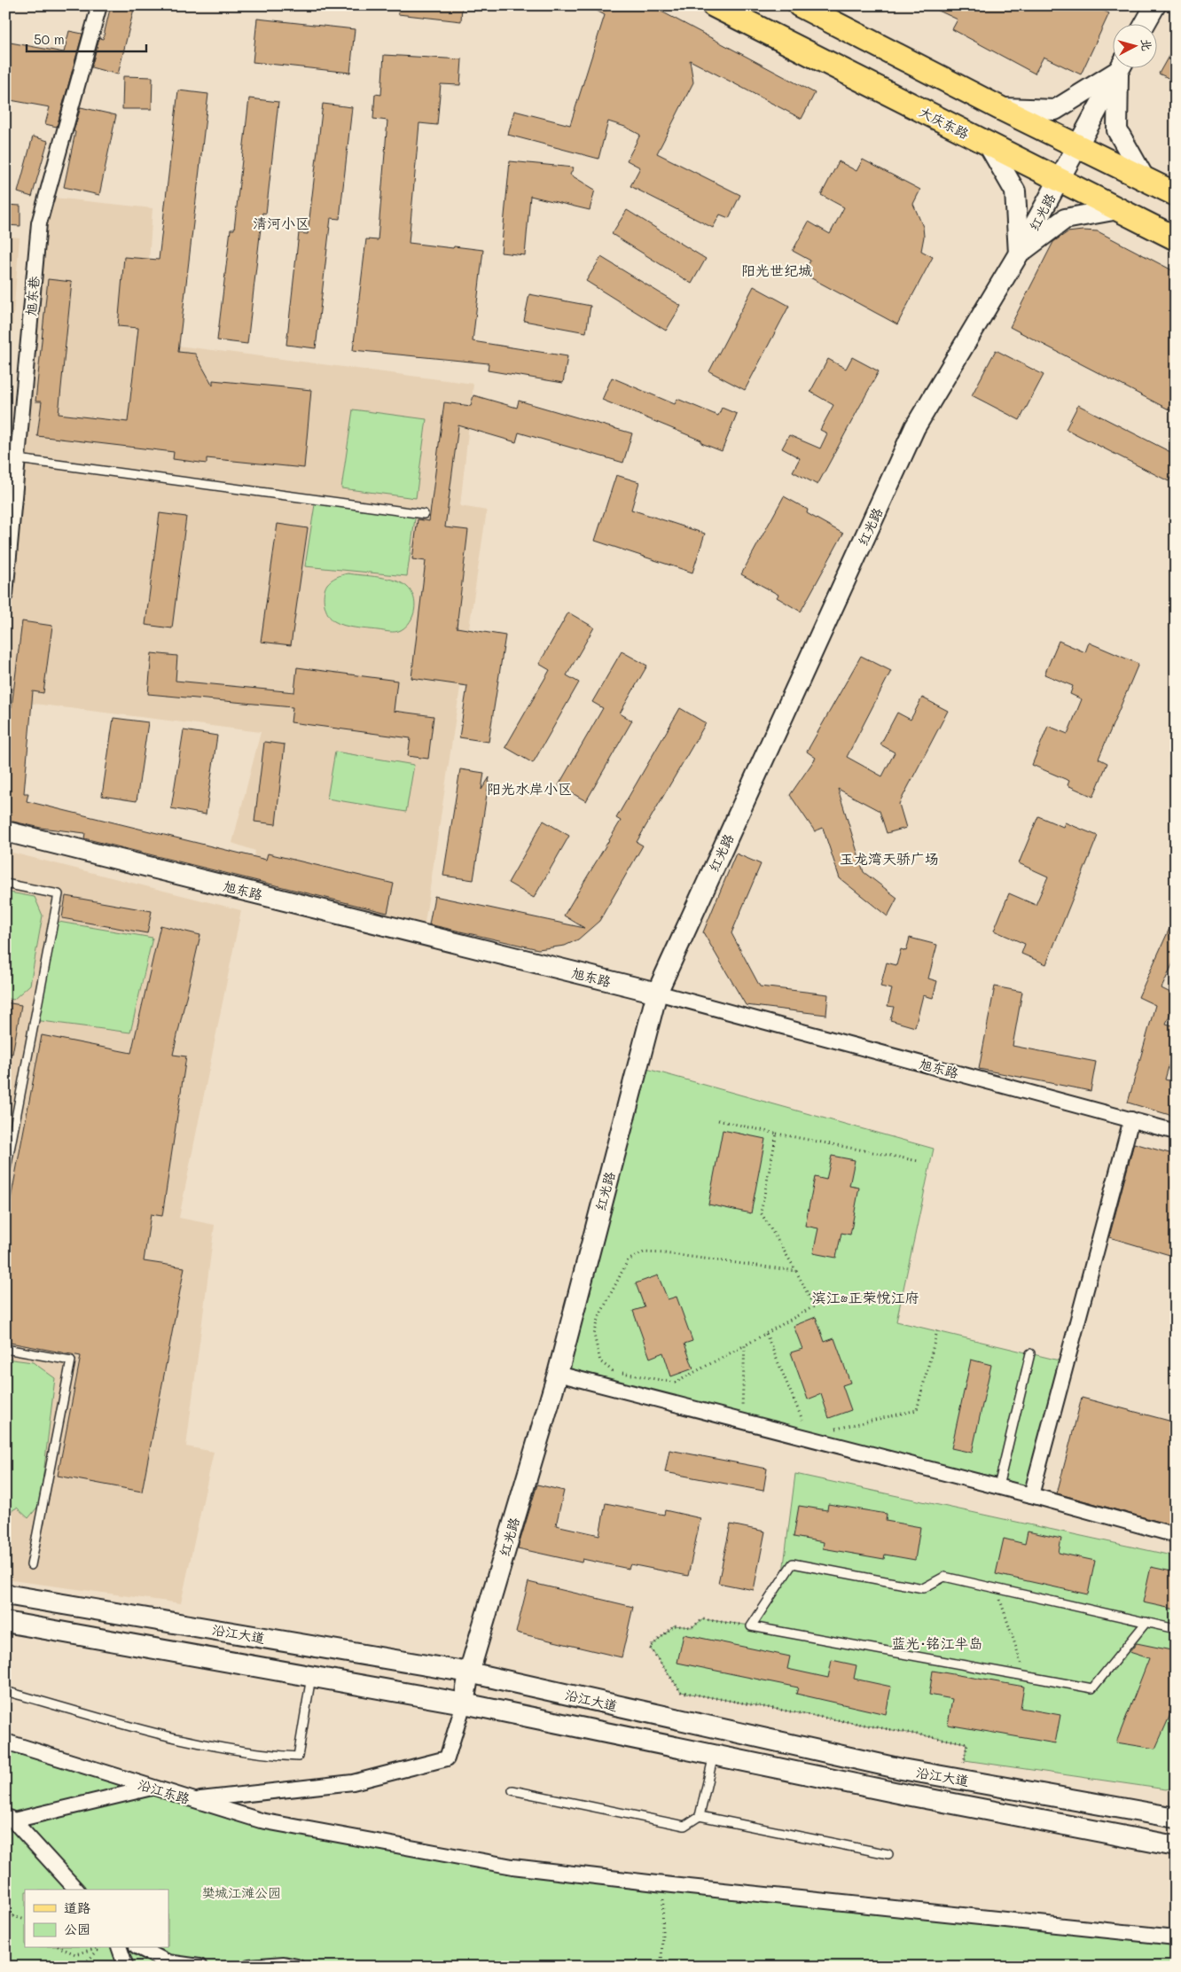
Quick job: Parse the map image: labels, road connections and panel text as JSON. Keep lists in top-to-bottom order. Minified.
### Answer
{"streets":{"main road":["大庆东路"],"street":["红光路","旭东巷","旭东路","沿江大道","沿江东路"]},"crossings":[["大庆东路","红光路"],["红光路","旭东路"],["红光路","沿江大道"]],"districts":["清河小区","阳光世纪城","阳光水岸小区","玉龙湾天骄广场","滨江•正荣悦江府","蓝光·铭江半岛"],"parks":["樊城江滩公园"],"legend":["道路","公园"],"scale_bar":"50 m","north":"right"}
